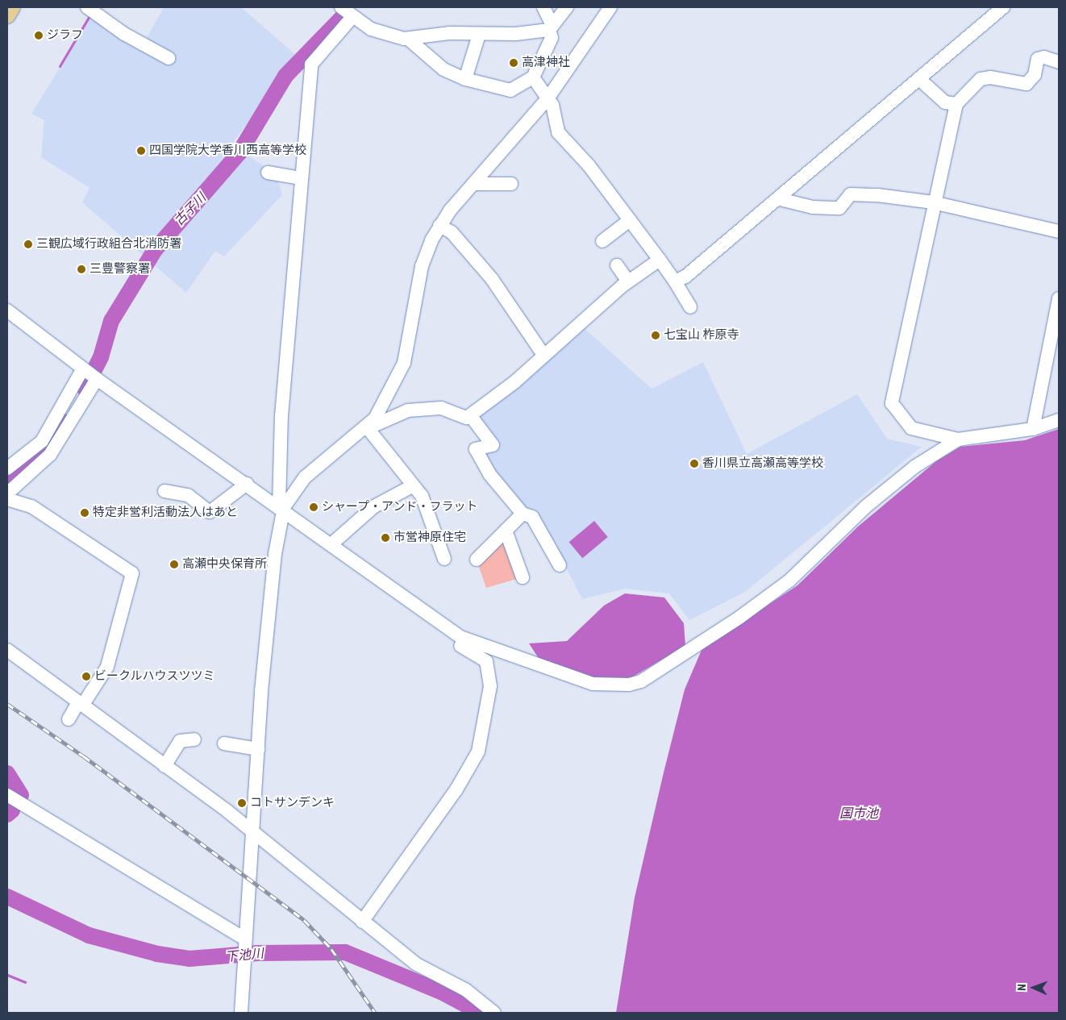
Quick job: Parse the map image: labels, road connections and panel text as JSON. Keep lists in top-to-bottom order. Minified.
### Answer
{"water":["古子川","国市池","下池川"],"places":["ジラフ","高津神社","四国学院大学香川西高等学校","三観広域行政組合北消防署","三豊警察署","七宝山 柞原寺","香川県立高瀬高等学校","シャープ・アンド・フラット","特定非営利活動法人はあと","市営神原住宅","高瀬中央保育所","ビークルハウスツツミ","コトサンデンキ"],"north":"left"}
